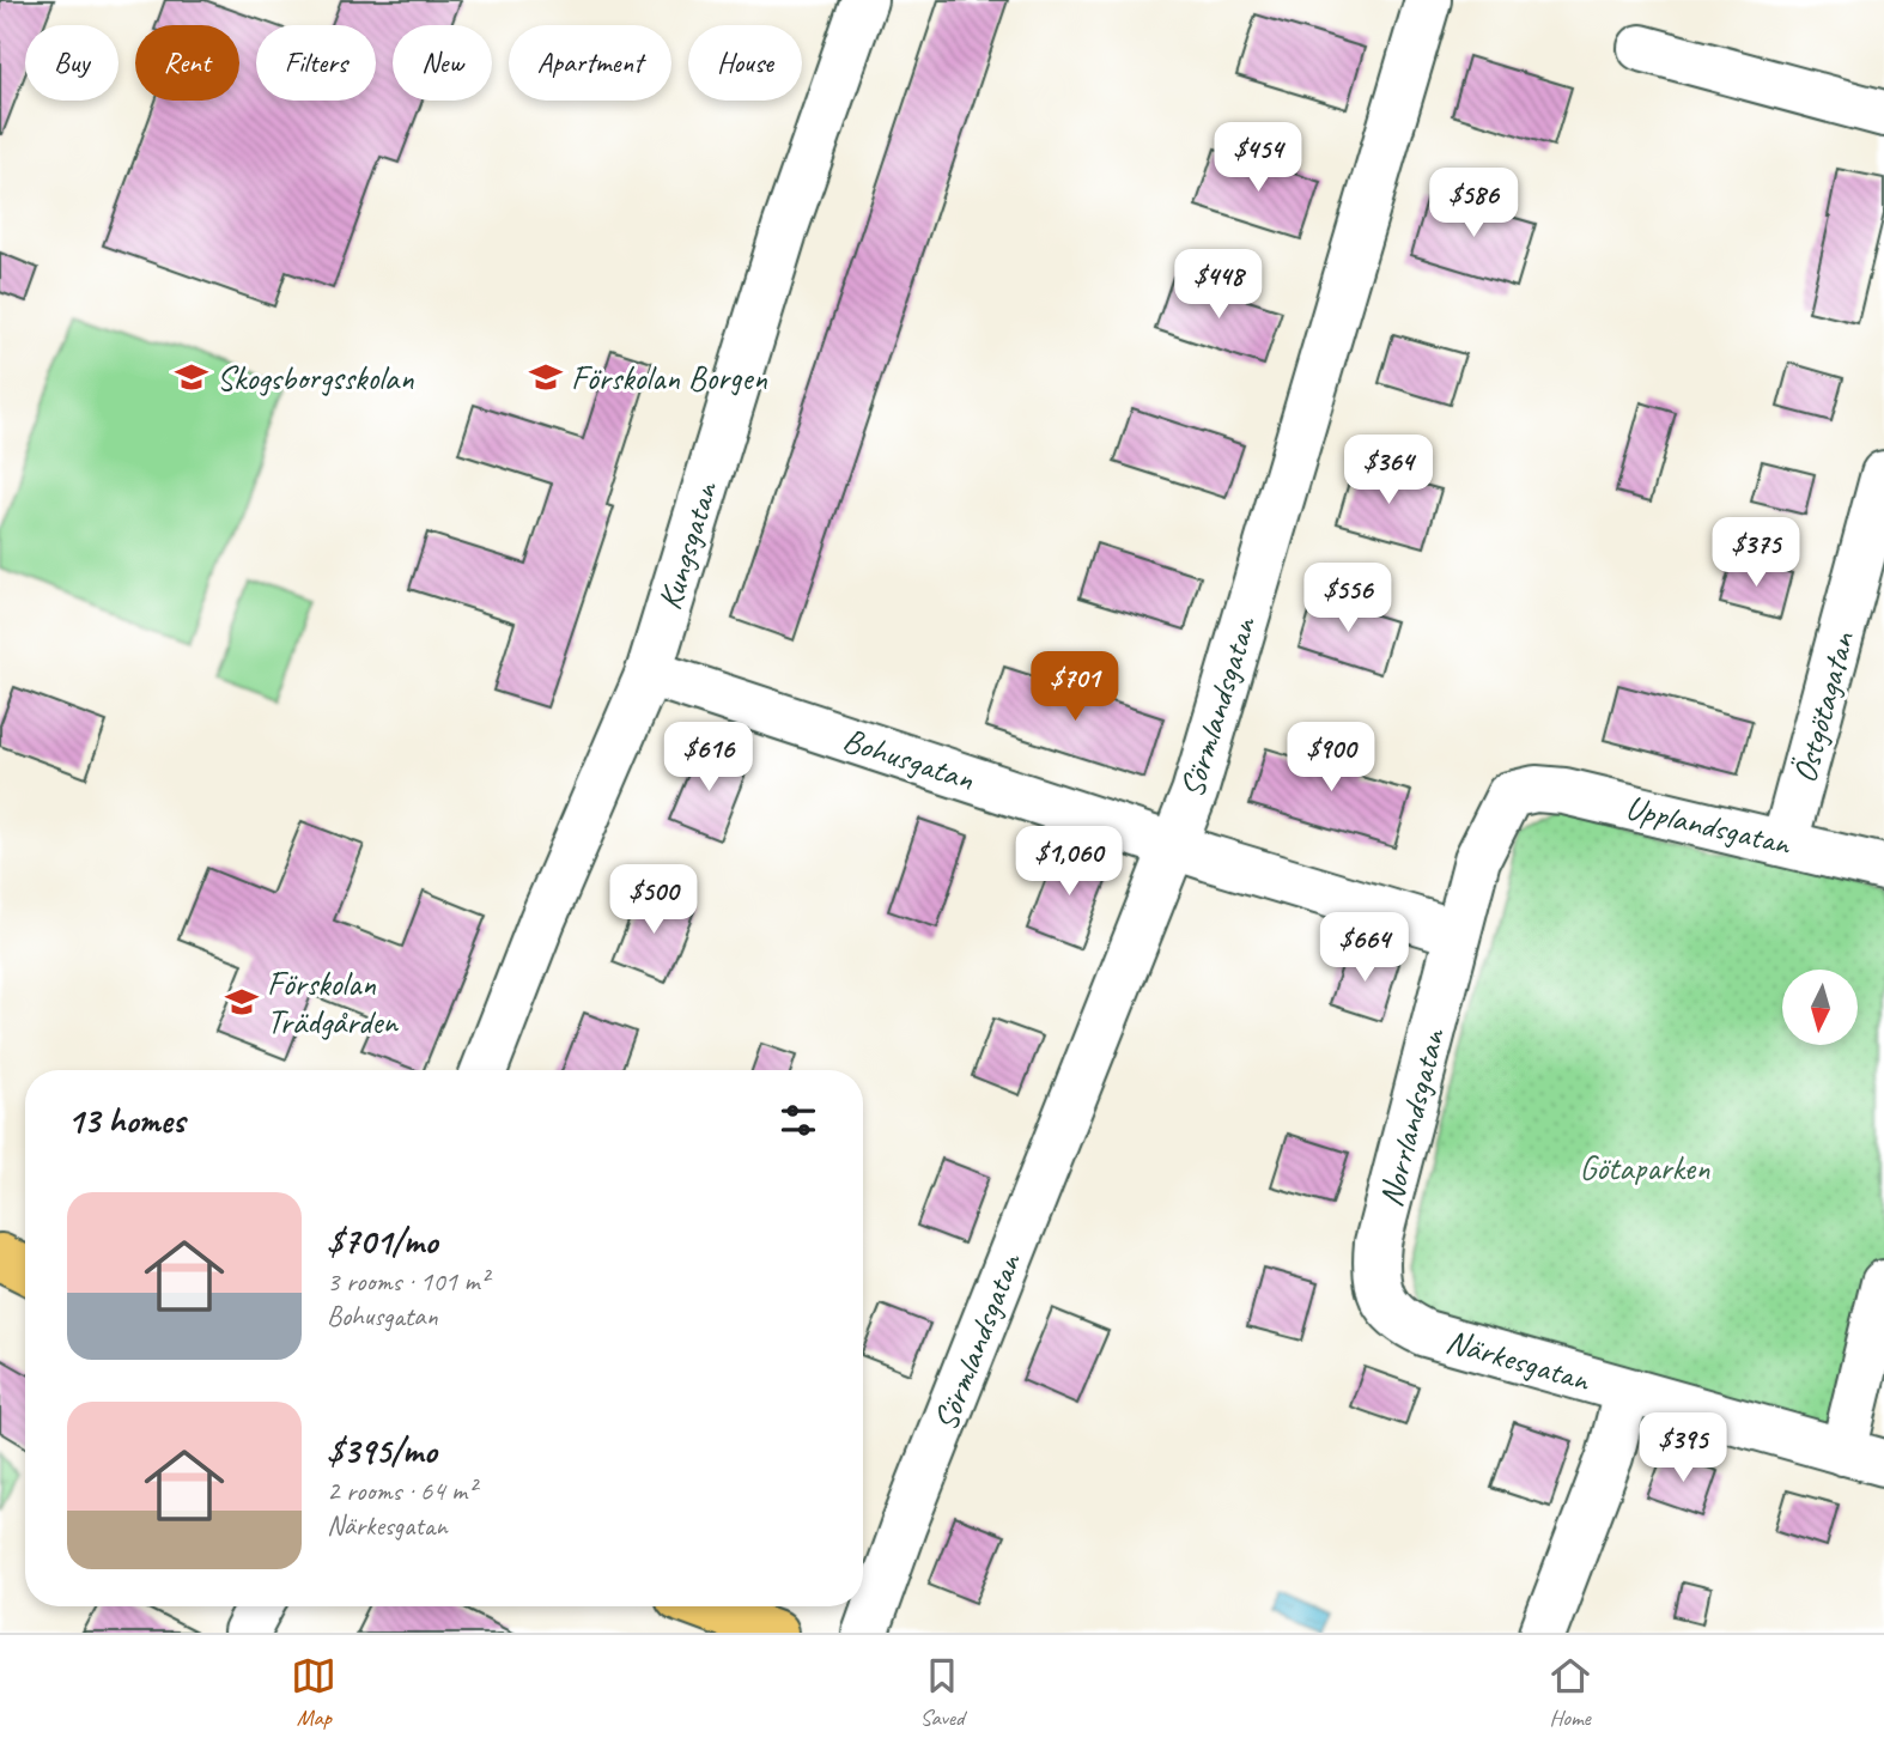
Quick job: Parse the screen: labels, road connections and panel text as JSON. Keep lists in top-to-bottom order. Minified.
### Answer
{"streets":{"street":["Kungsgatan","Sörmlandsgatan","Östgötagatan","Bohusgatan","Upplandsgatan","Norrlandsgatan","Närkesgatan"]},"crossings":[["Kungsgatan","Bohusgatan"],["Sörmlandsgatan","Bohusgatan"],["Östgötagatan","Upplandsgatan"],["Bohusgatan","Norrlandsgatan"],["Upplandsgatan","Norrlandsgatan"],["Norrlandsgatan","Närkesgatan"]],"parks":["Götaparken"],"places":{"school or university":["Skogsborgsskolan","Förskolan Borgen","Förskolan Trädgården"]},"north":"bottom","page":{"chip":["Buy","Rent","Filters","New","Apartment","House"],"price":["$454","$586","$448","$364","$375","$556","$701","$616","$900","$1,060","$500","$664","$395"],"heading":"13 homes","list":[{"name":"$701/mo","note":"3 rooms · 101 m² · Bohusgatan"},{"name":"$395/mo","note":"2 rooms · 64 m² · Närkesgatan"}],"tabs":["Map","Saved","Home"]}}
